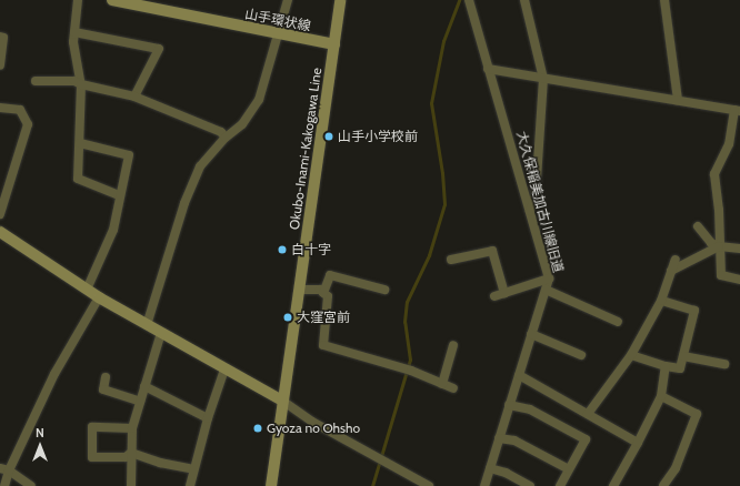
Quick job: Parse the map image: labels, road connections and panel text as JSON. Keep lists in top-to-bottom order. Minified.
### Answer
{"streets":{"street":["山手環状線","Okubo-Inami-Kakogawa Line","大久保稲美加古川線旧道"]},"crossings":[["山手環状線","Okubo-Inami-Kakogawa Line"]],"places":["山手小学校前","白十字","大窪宮前","Gyoza no Ohsho"],"north":"top"}
